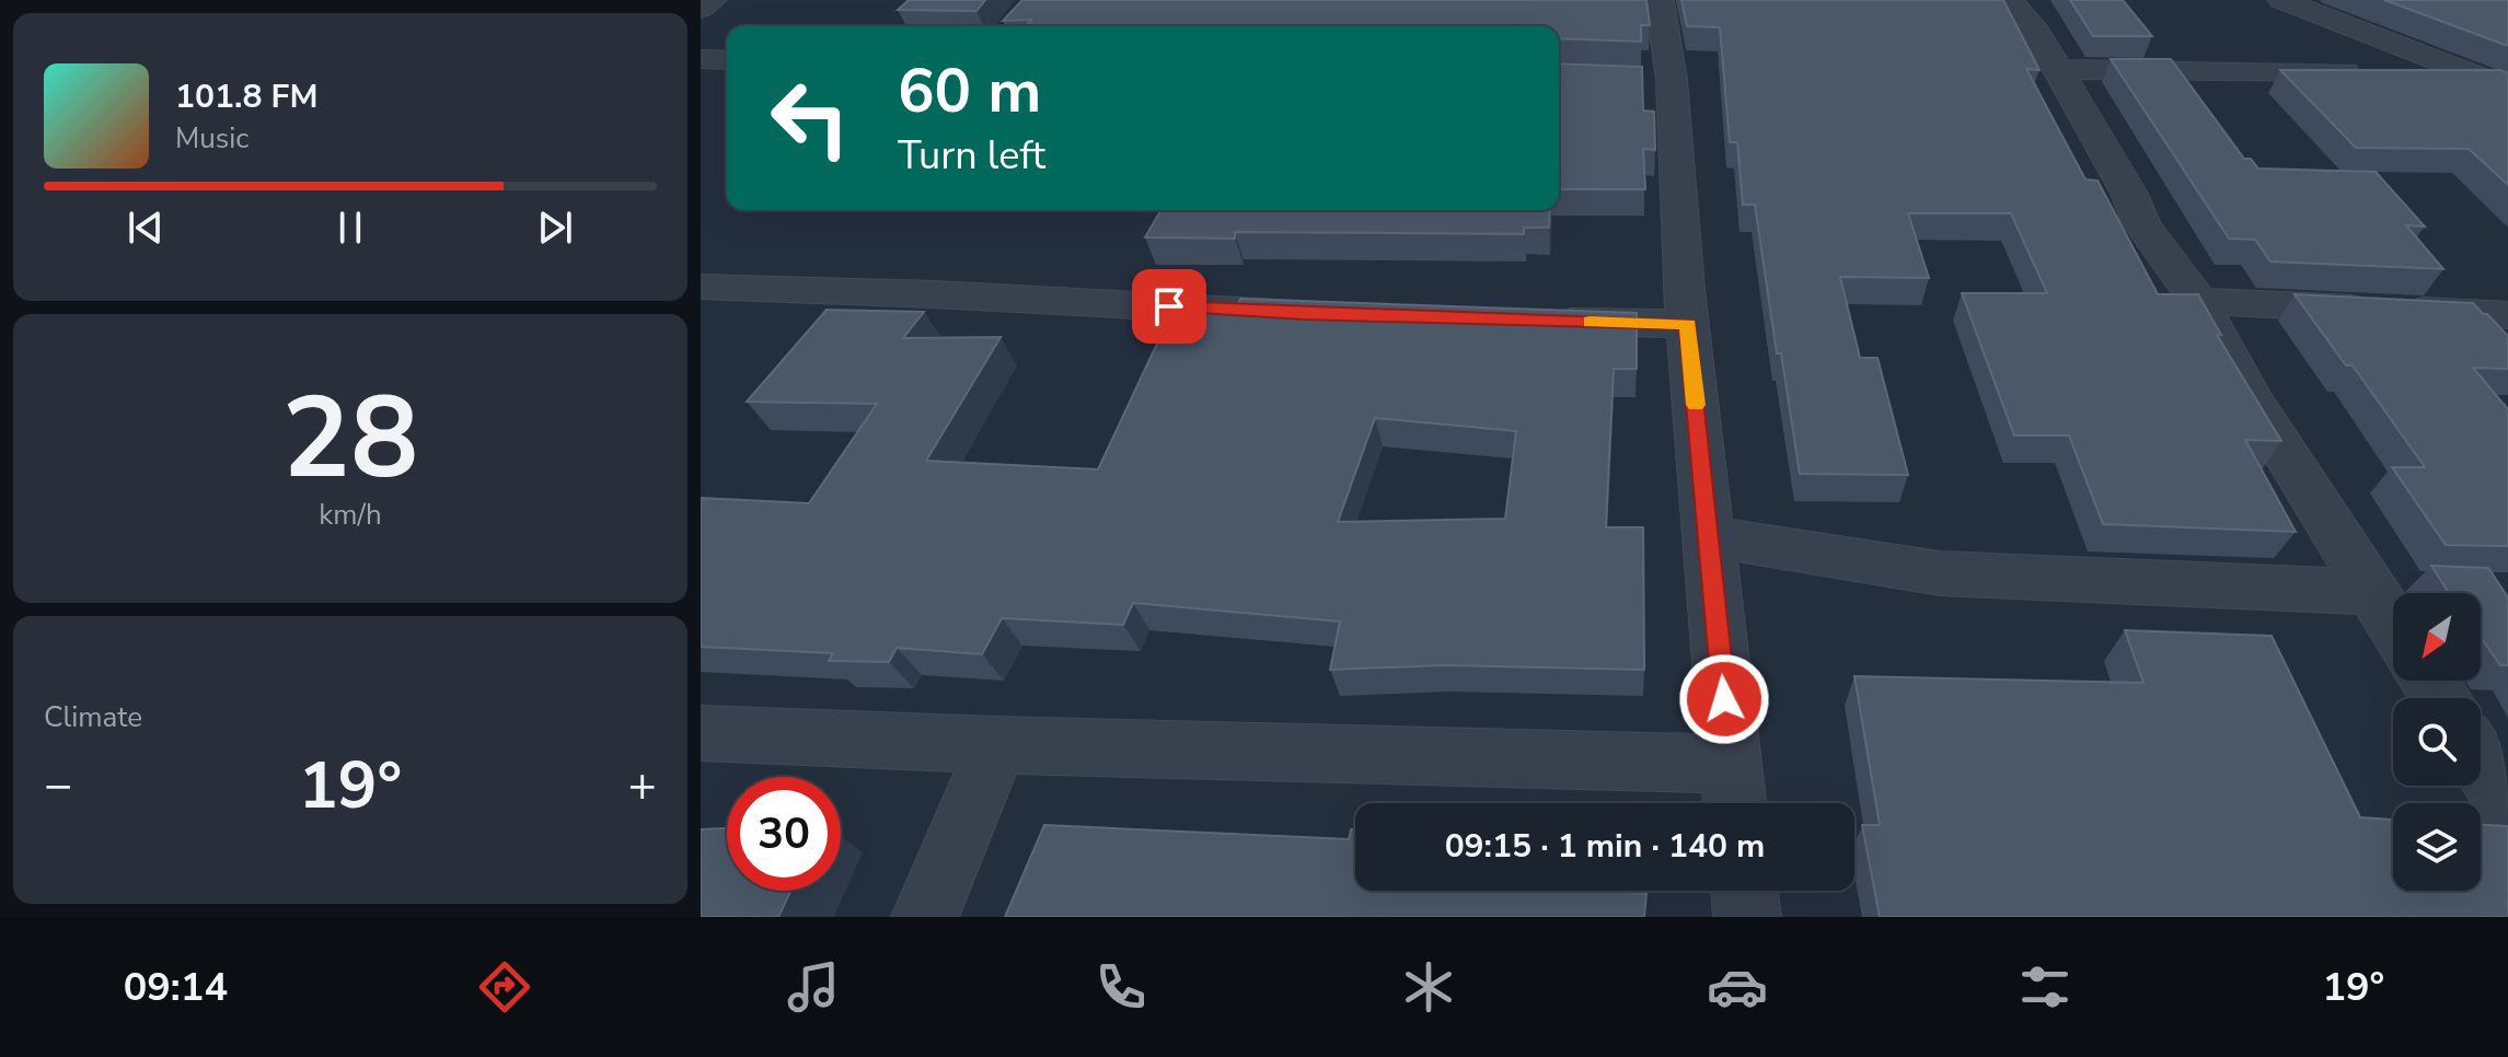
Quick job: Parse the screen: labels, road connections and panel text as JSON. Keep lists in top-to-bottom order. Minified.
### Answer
{"north":"bottom left","page":{"turn":["60 m","Turn left"],"song":["101.8 FM","Music"],"tile":[["28","km/h"],"Climate"],"heat":["−","19°","+"],"limit":"30","trip":"09:15 · 1 min · 140 m","tabs":["09:14","19°"]}}
